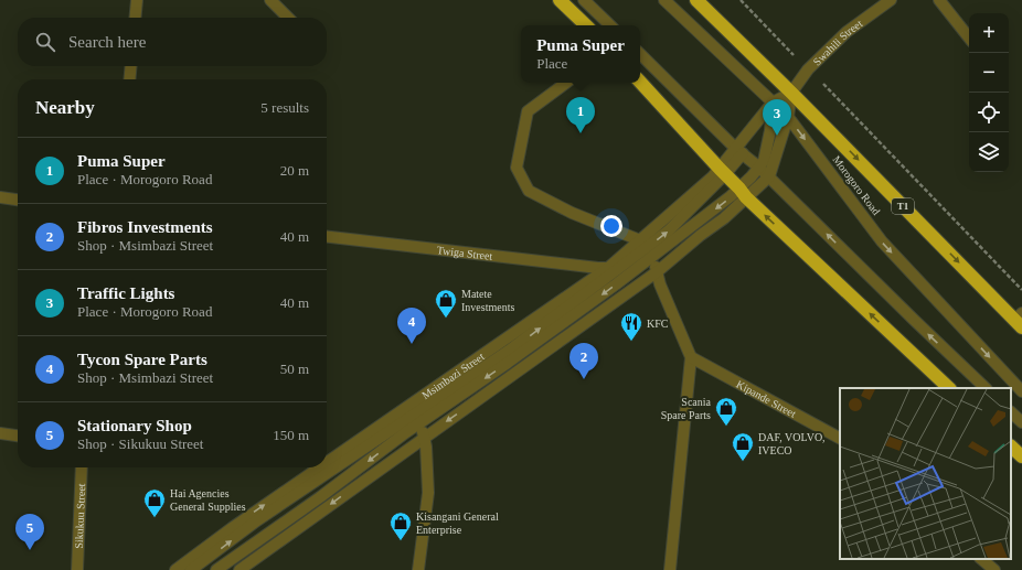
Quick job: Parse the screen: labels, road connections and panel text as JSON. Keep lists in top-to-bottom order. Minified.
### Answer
{"streets":{"highway":["Morogoro Road","T1"],"street":["Swahili Street","Twiga Street","Msimbazi Street","Kipande Street","Sikukuu Street"]},"crossings":[["Swahili Street","Morogoro Road"],["Morogoro Road","Msimbazi Street"],["Twiga Street","Msimbazi Street"]],"places":{"shop":["Matete Investments","Scania Spare Parts","DAF, VOLVO, IVECO","Hai Agencies General Supplies","Kisangani General Enterprise"],"restaurant":["KFC"]},"page":{"map_buttons":["+","−"],"search":"Search here","popup":["Puma Super","Place"],"heading":["Nearby","5 results"],"pins":["1","3","4","2","5"],"list":[{"mark":"1","name":"Puma Super","note":"Place · Morogoro Road","value":"20 m"},{"mark":"2","name":"Fibros Investments","note":"Shop · Msimbazi Street","value":"40 m"},{"mark":"3","name":"Traffic Lights","note":"Place · Morogoro Road","value":"40 m"},{"mark":"4","name":"Tycon Spare Parts","note":"Shop · Msimbazi Street","value":"50 m"},{"mark":"5","name":"Stationary Shop","note":"Shop · Sikukuu Street","value":"150 m"}]}}
